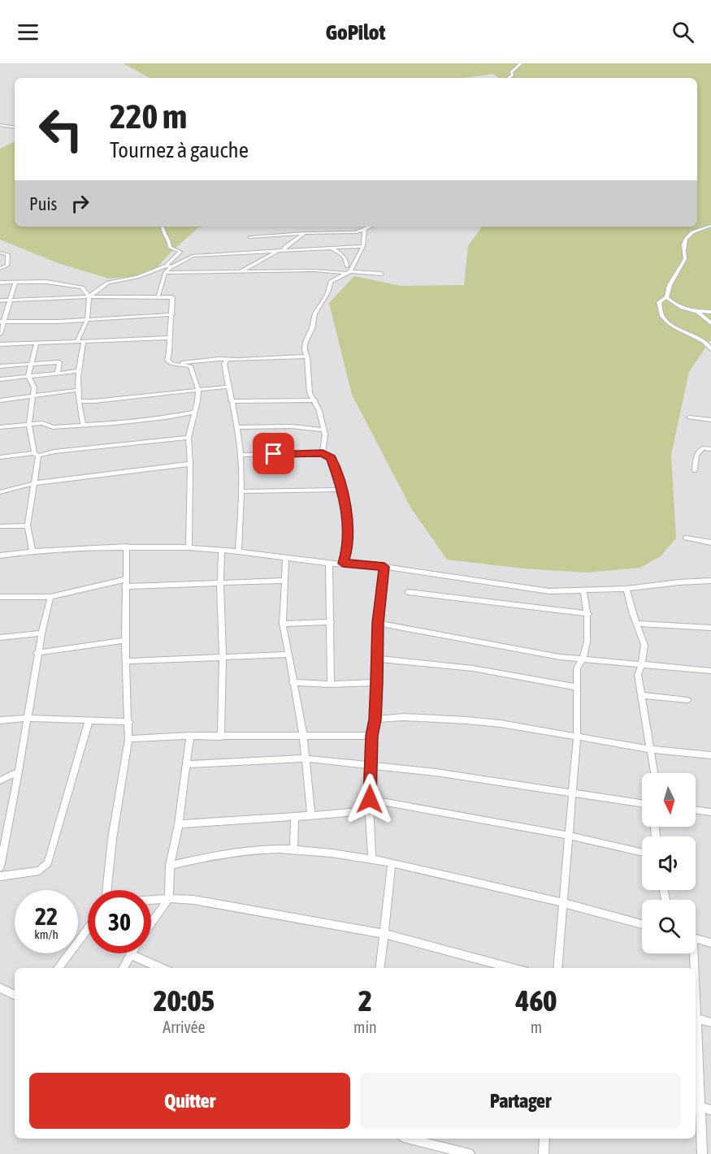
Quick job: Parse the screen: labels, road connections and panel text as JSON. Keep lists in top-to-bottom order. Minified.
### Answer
{"north":"bottom","page":{"header":"GoPilot","turn":["220 m","Tournez à gauche"],"then":"Puis","speed":"22 km/h","limit":"30","eta":["20:05","Arrivée","2","min","460","m"],"buttons":["Quitter","Partager"]}}
